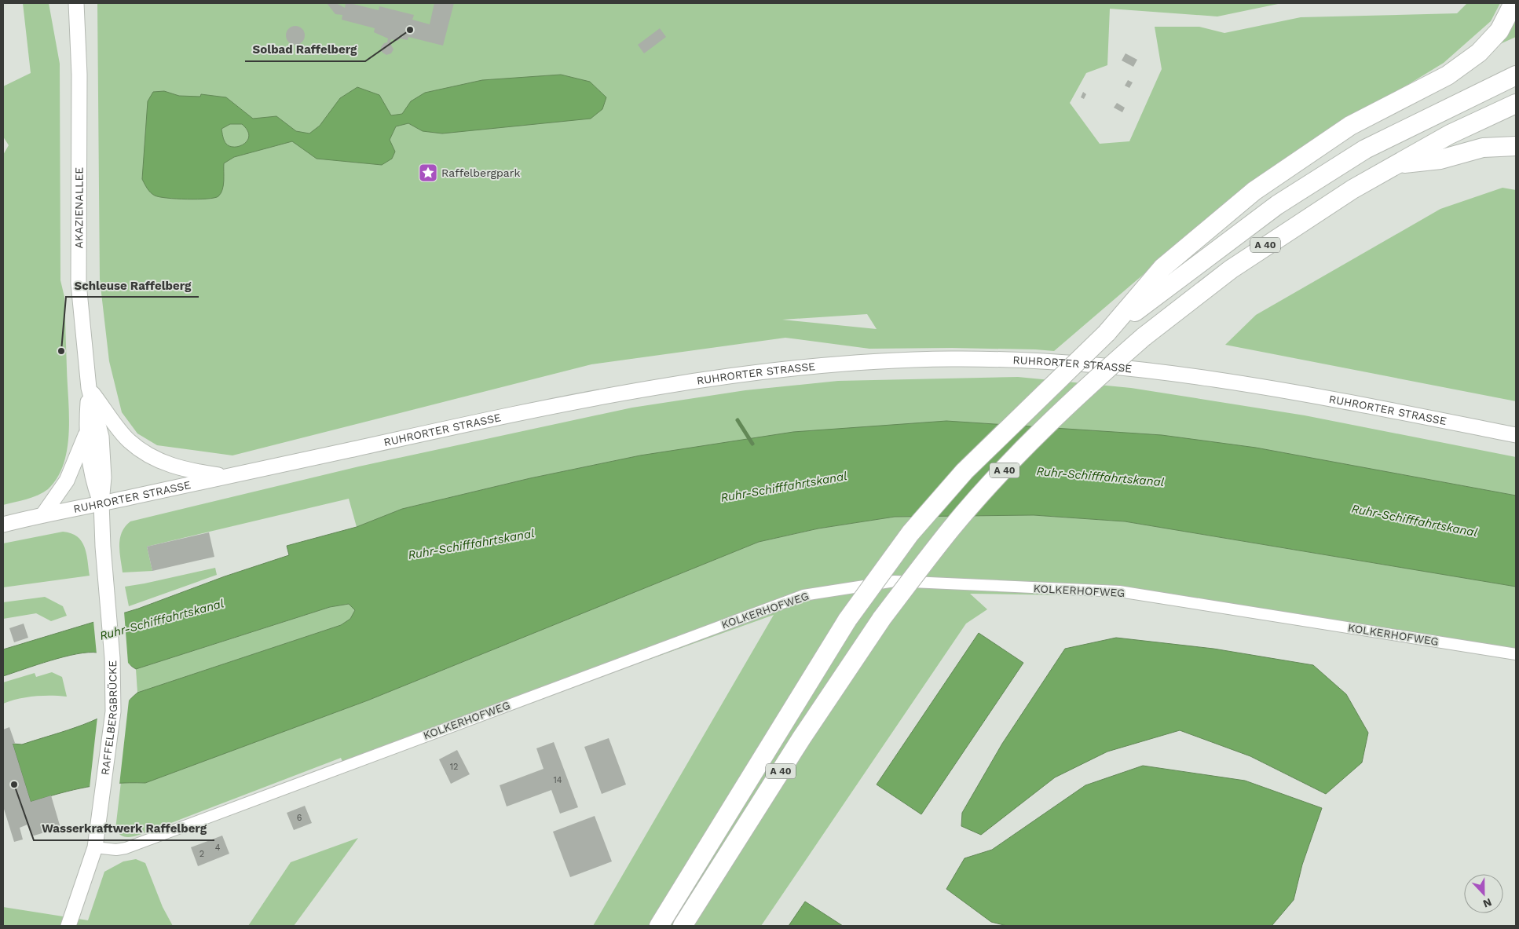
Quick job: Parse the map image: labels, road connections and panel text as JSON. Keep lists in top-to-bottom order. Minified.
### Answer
{"streets":{"highway":["A 40"],"main road":["AKAZIENALLEE","RUHRORTER STRASSE","RAFFELBERGBRÜCKE"],"street":["KOLKERHOFWEG"]},"crossings":[["AKAZIENALLEE","RUHRORTER STRASSE"],["AKAZIENALLEE","RAFFELBERGBRÜCKE"],["RUHRORTER STRASSE","RAFFELBERGBRÜCKE"],["KOLKERHOFWEG","RAFFELBERGBRÜCKE"]],"water":["Ruhr-Schifffahrtskanal"],"places":{"other":["Solbad Raffelberg","Schleuse Raffelberg","Wasserkraftwerk Raffelberg"],"place":["Raffelbergpark"]},"house_numbers":["12","14","6","4","2"],"north":"bottom"}
